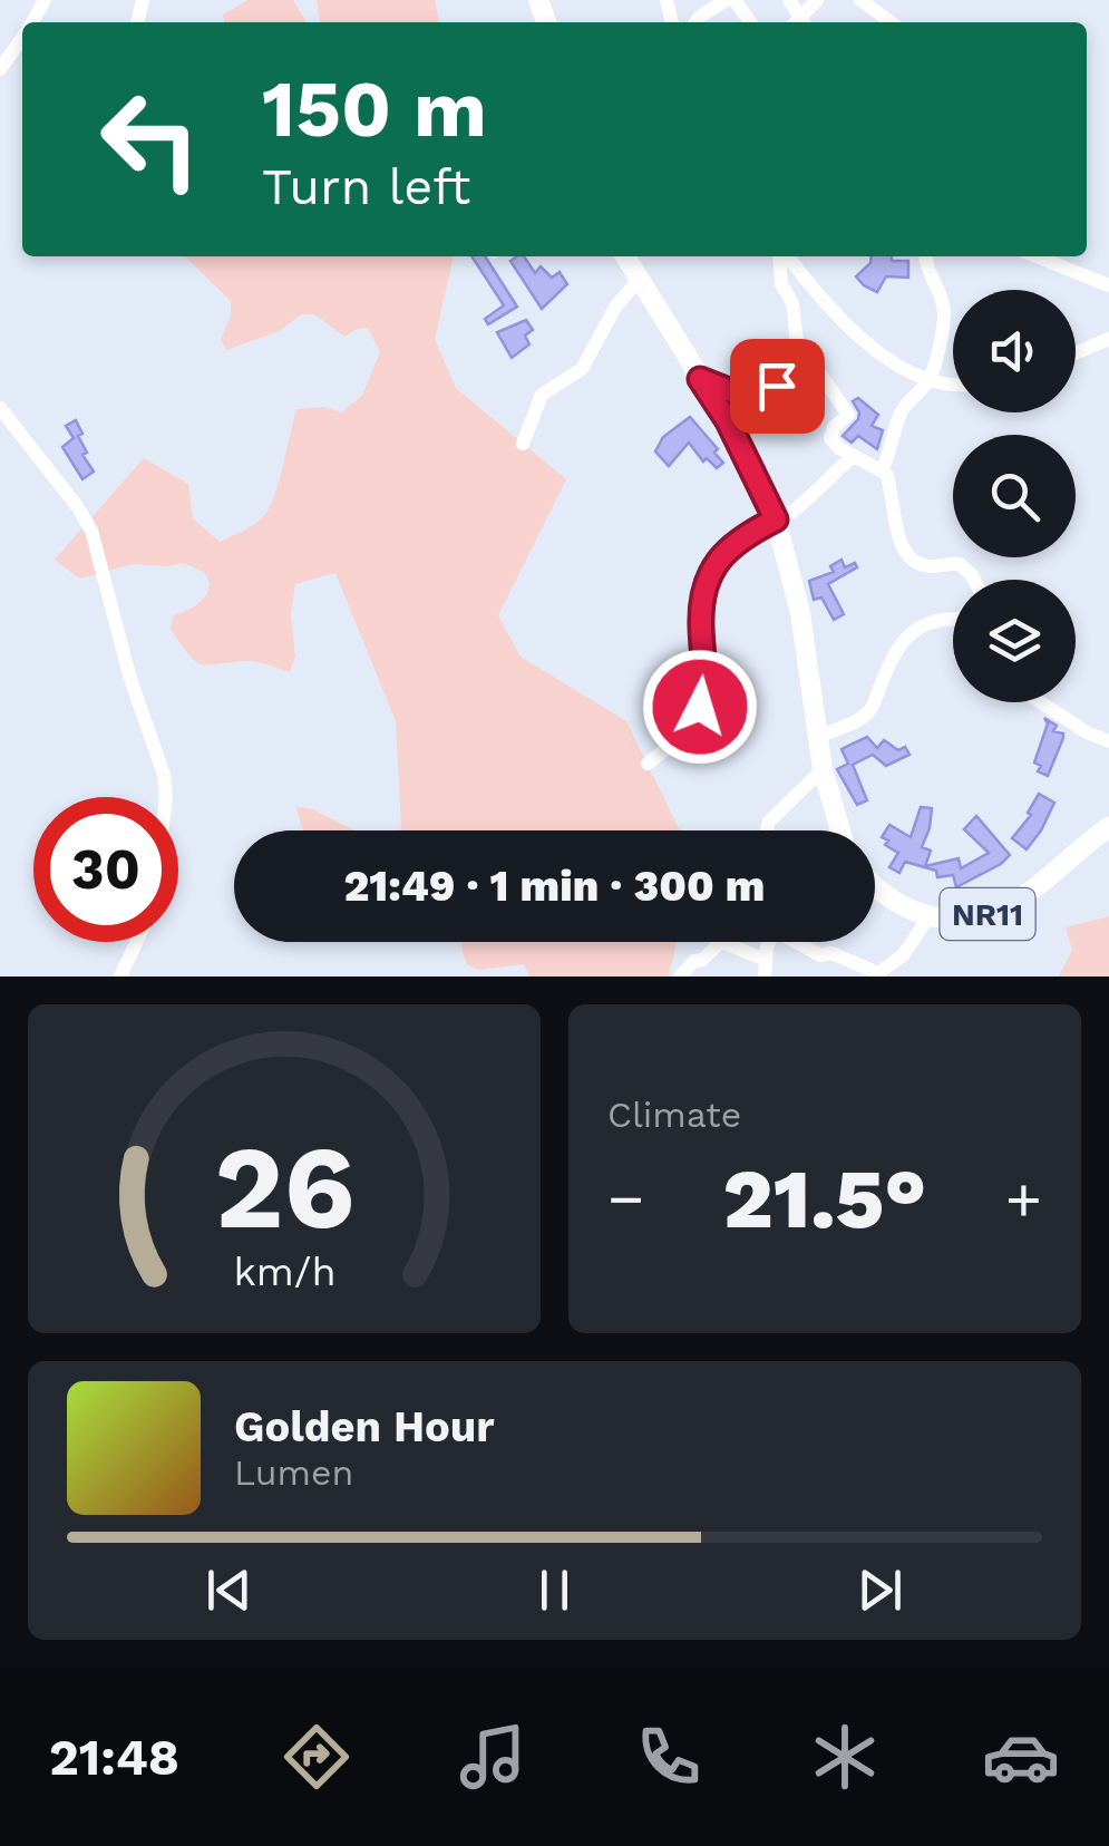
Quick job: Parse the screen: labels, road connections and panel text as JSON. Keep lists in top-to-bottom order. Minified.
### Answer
{"streets":{"highway":["NR11"]},"page":{"turn":["150 m","Turn left"],"limit":"30","trip":"21:49 · 1 min · 300 m","tile":"Climate","heat":["−","21.5°","+"],"song":["Golden Hour","Lumen"],"tabs":"21:48","gauge":["26","km/h"]}}
